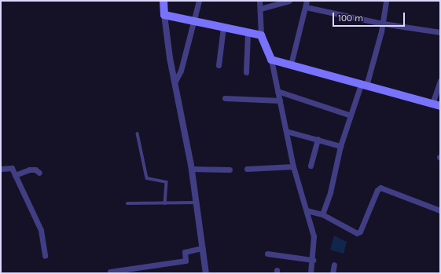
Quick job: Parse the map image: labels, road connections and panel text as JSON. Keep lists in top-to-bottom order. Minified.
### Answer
{"scale_bar":"100 m"}
